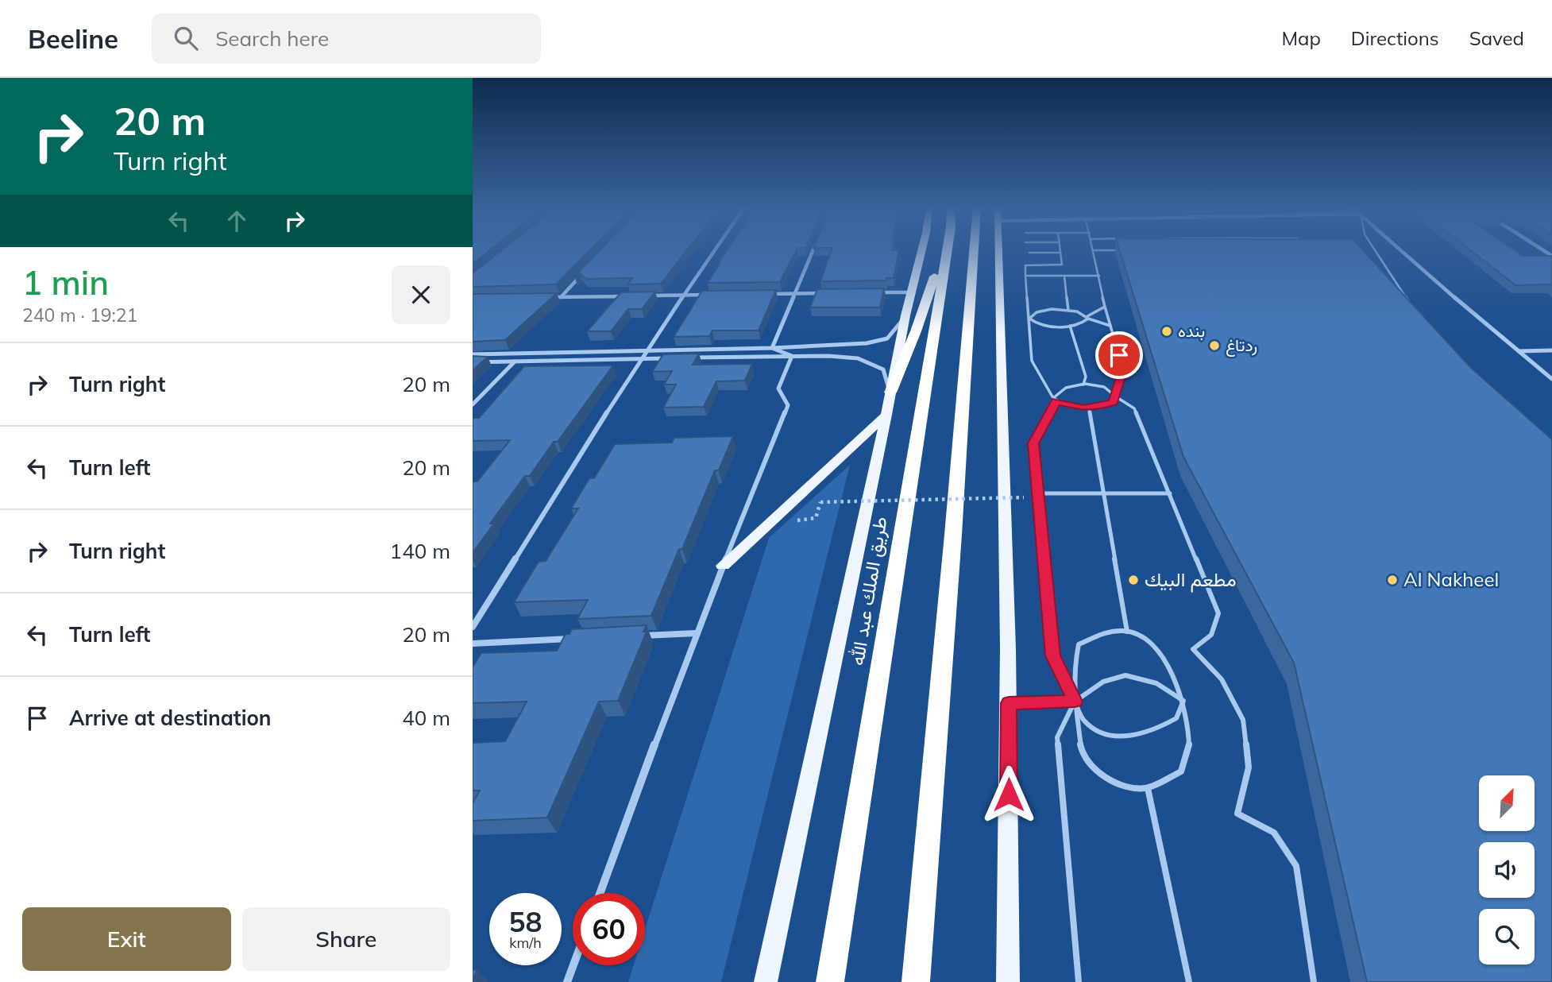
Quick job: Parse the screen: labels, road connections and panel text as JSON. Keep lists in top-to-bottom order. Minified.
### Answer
{"streets":{"highway":["طريق الملك عبد الله"]},"places":["بنده","ردتاغ","مطعم البيك","Al Nakheel"],"north":"top right","page":{"header":"Beeline","search":"Search here","nav":["Map","Directions","Saved"],"turn":["20 m","Turn right"],"heading":["1 min","240 m · 19:21"],"list":[{"name":"Turn right","value":"20 m"},{"name":"Turn left","value":"20 m"},{"name":"Turn right","value":"140 m"},{"name":"Turn left","value":"20 m"},{"name":"Arrive at destination","value":"40 m"}],"speed":"58 km/h","limit":"60","buttons":["Exit","Share"]}}
